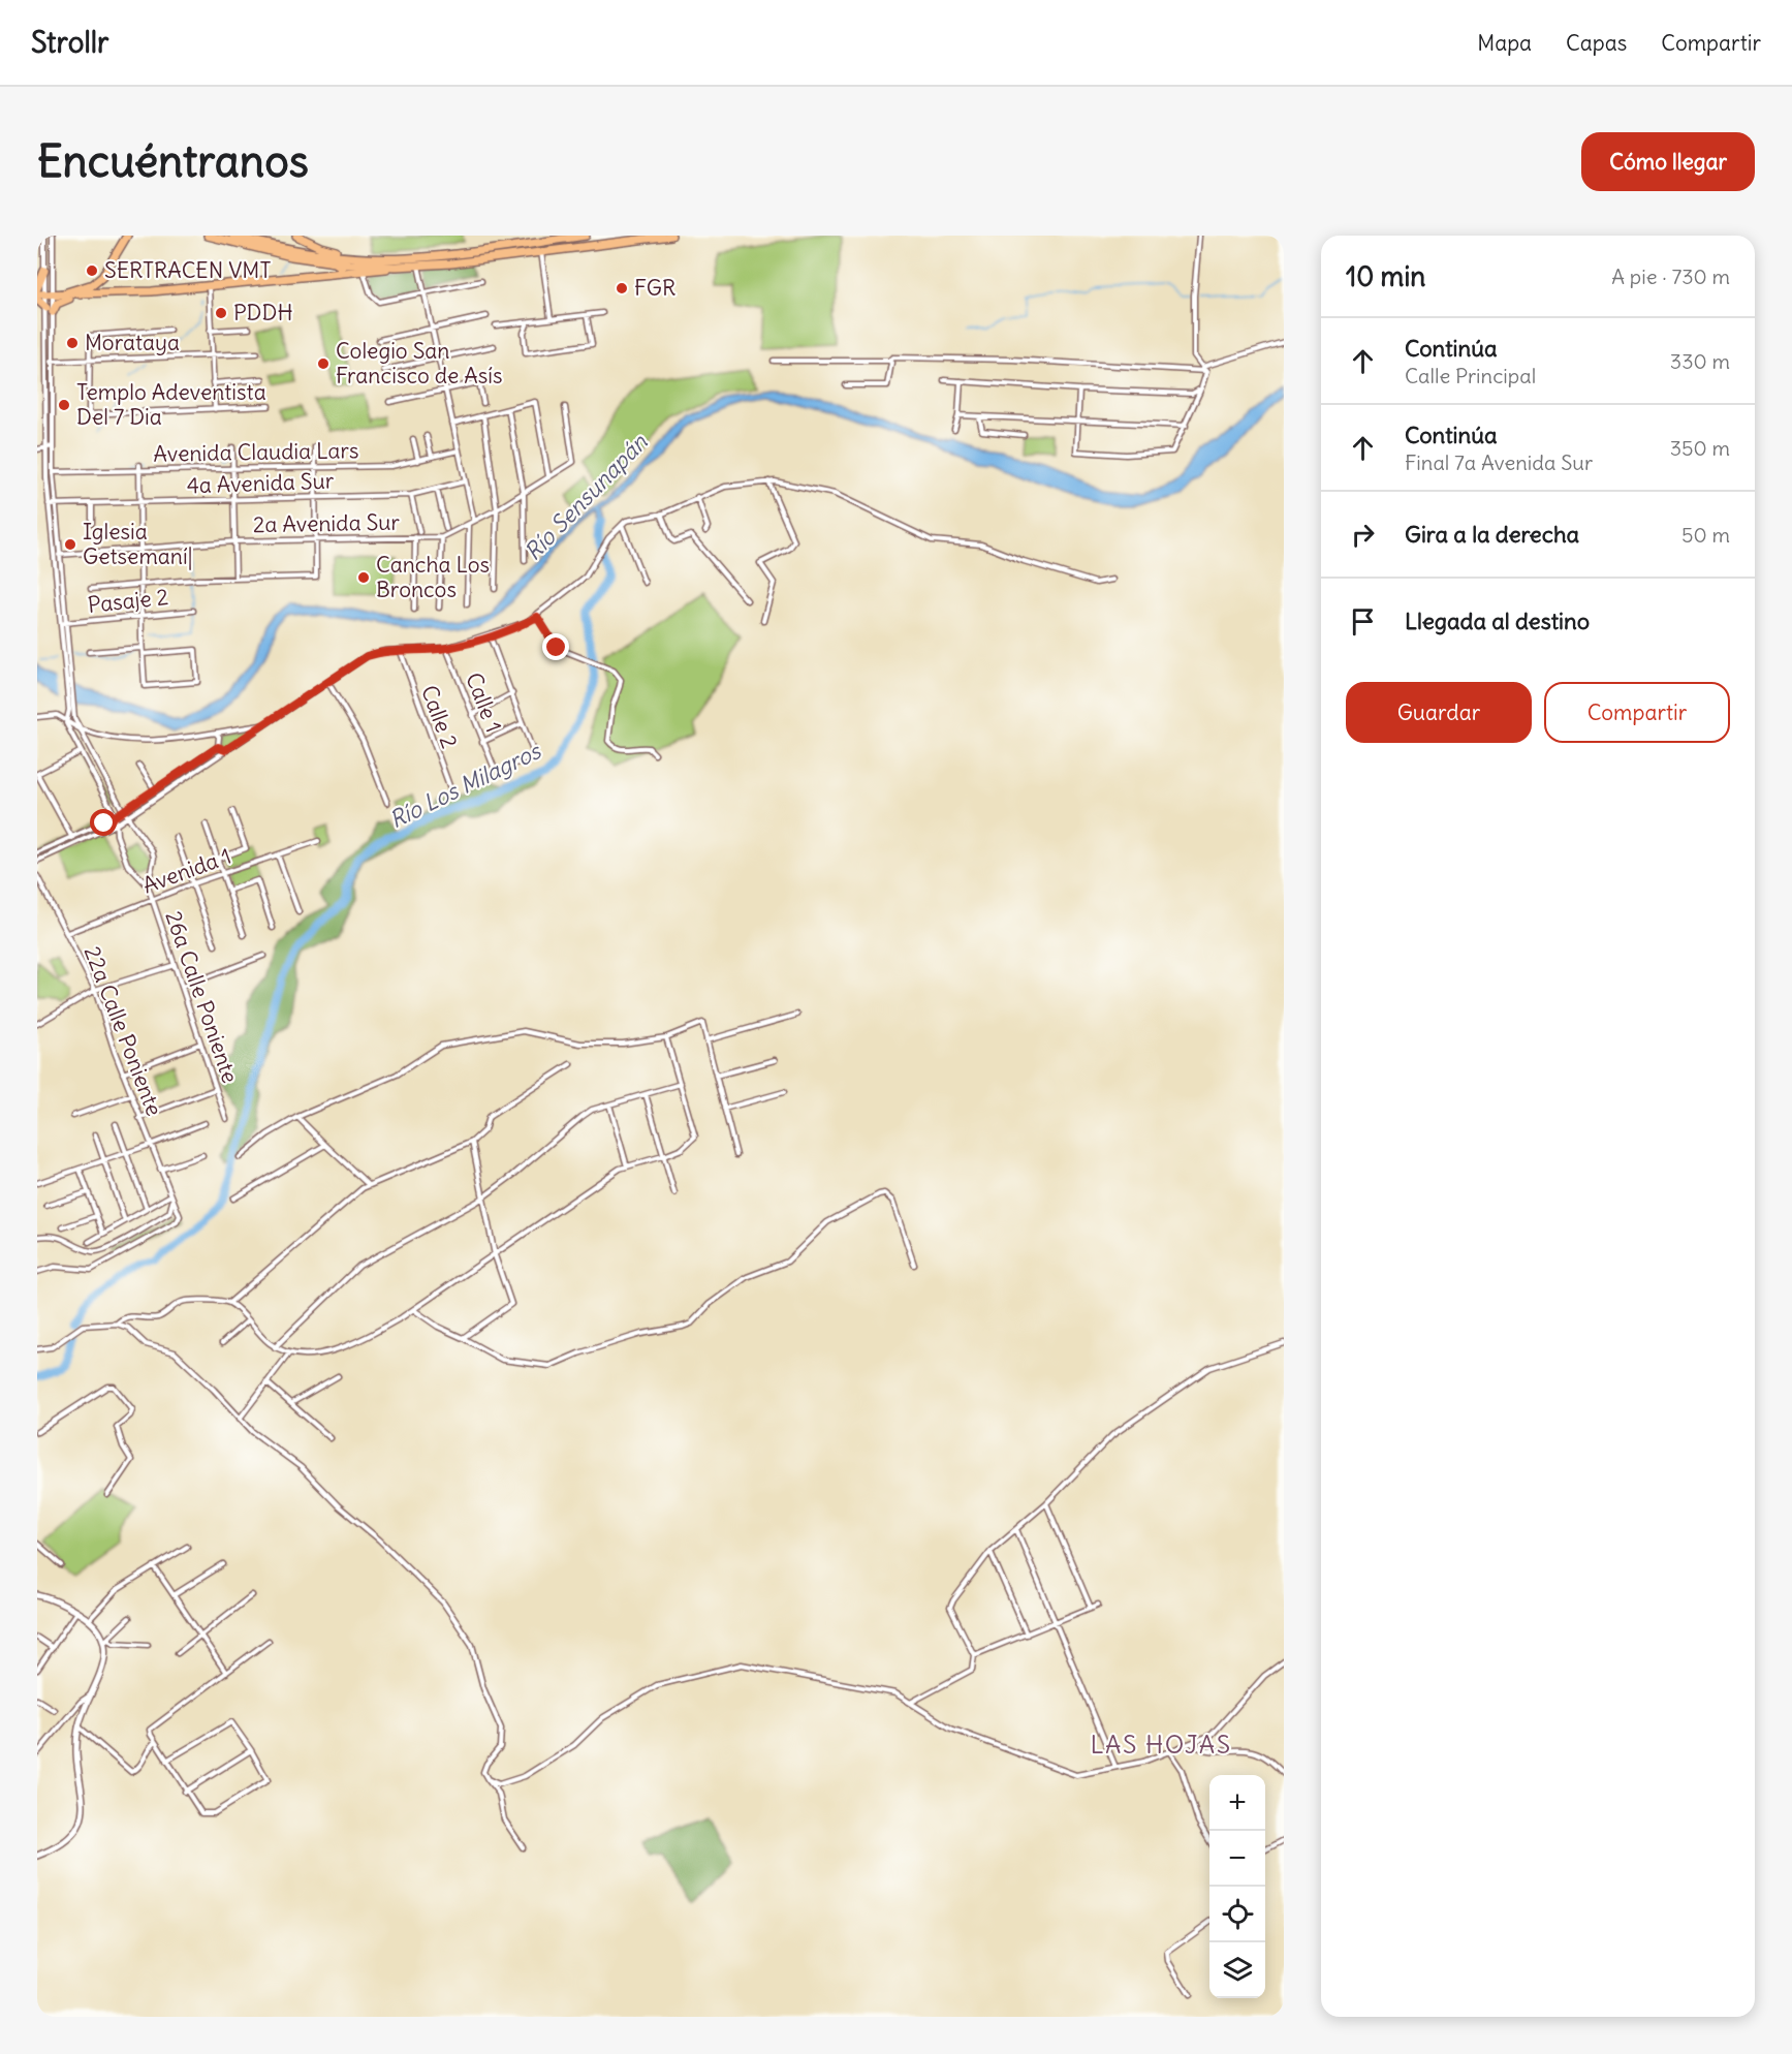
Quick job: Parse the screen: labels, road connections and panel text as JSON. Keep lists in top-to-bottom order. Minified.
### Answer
{"streets":{"street":["Avenida Claudia Lars","4a Avenida Sur","2a Avenida Sur","Pasaje 2","Calle 1","Calle 2","Avenida 1","26a Calle Poniente","22a Calle Poniente"]},"crossings":[["Avenida 1","26a Calle Poniente"],["Avenida 1","22a Calle Poniente"]],"districts":["LAS HOJAS"],"water":["Río Sensunapán","Río Los Milagros"],"places":["SERTRACEN VMT","FGR","PDDH","Morataya","Colegio San Francisco de Asís","Templo Adeventista Del 7 Dia","Iglesia Getsemaní|","Cancha Los Broncos"],"page":{"header":"Strollr","nav":["Mapa","Capas","Compartir"],"buttons":["Cómo llegar",["Guardar","Compartir"]],"title":"Encuéntranos","heading":["10 min","A pie · 730 m"],"list":[["Continúa","Calle Principal","330 m"],["Continúa","Final 7a Avenida Sur","350 m"],["Gira a la derecha","50 m"],"Llegada al destino"],"map_buttons":["+","−"]}}
